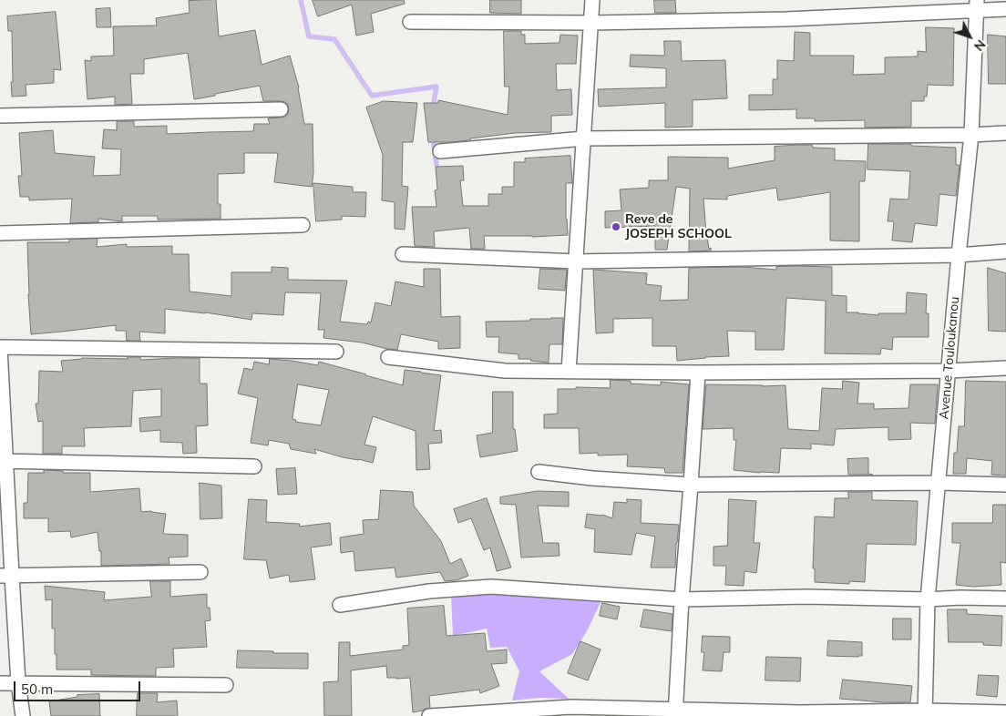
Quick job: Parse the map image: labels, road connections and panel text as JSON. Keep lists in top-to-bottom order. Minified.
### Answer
{"streets":{"street":["Avenue Touloukanou"]},"places":["Reve de JOSEPH SCHOOL"],"scale_bar":"50 m","north":"bottom right"}
